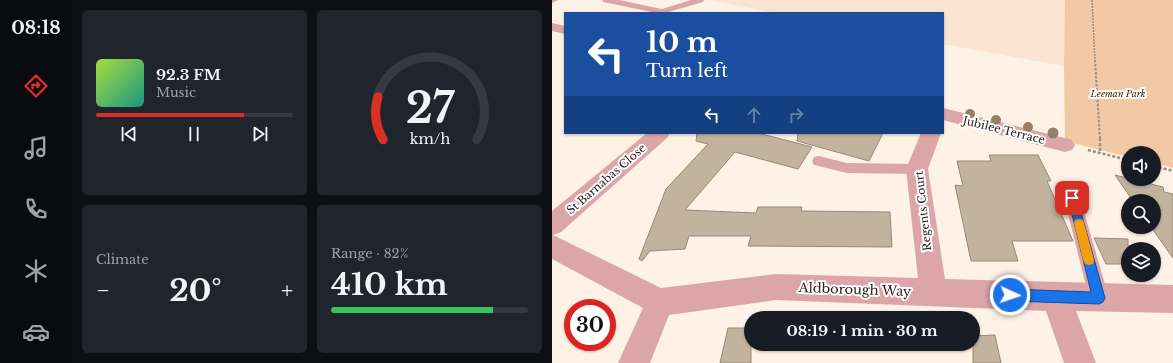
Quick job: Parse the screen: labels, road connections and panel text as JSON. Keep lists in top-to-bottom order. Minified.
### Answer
{"streets":{"street":["Jubilee Terrace","St Barnabas Close","Regents Court","Aldborough Way"]},"crossings":[["Regents Court","Aldborough Way"]],"parks":["Leeman Park"],"page":{"tabs":"08:18","turn":["10 m","Turn left"],"song":["92.3 FM","Music"],"tile":["Climate",["Range · 82%","410 km"]],"heat":["−","20°","+"],"limit":"30","trip":"08:19 · 1 min · 30 m","gauge":["27","km/h"]}}
